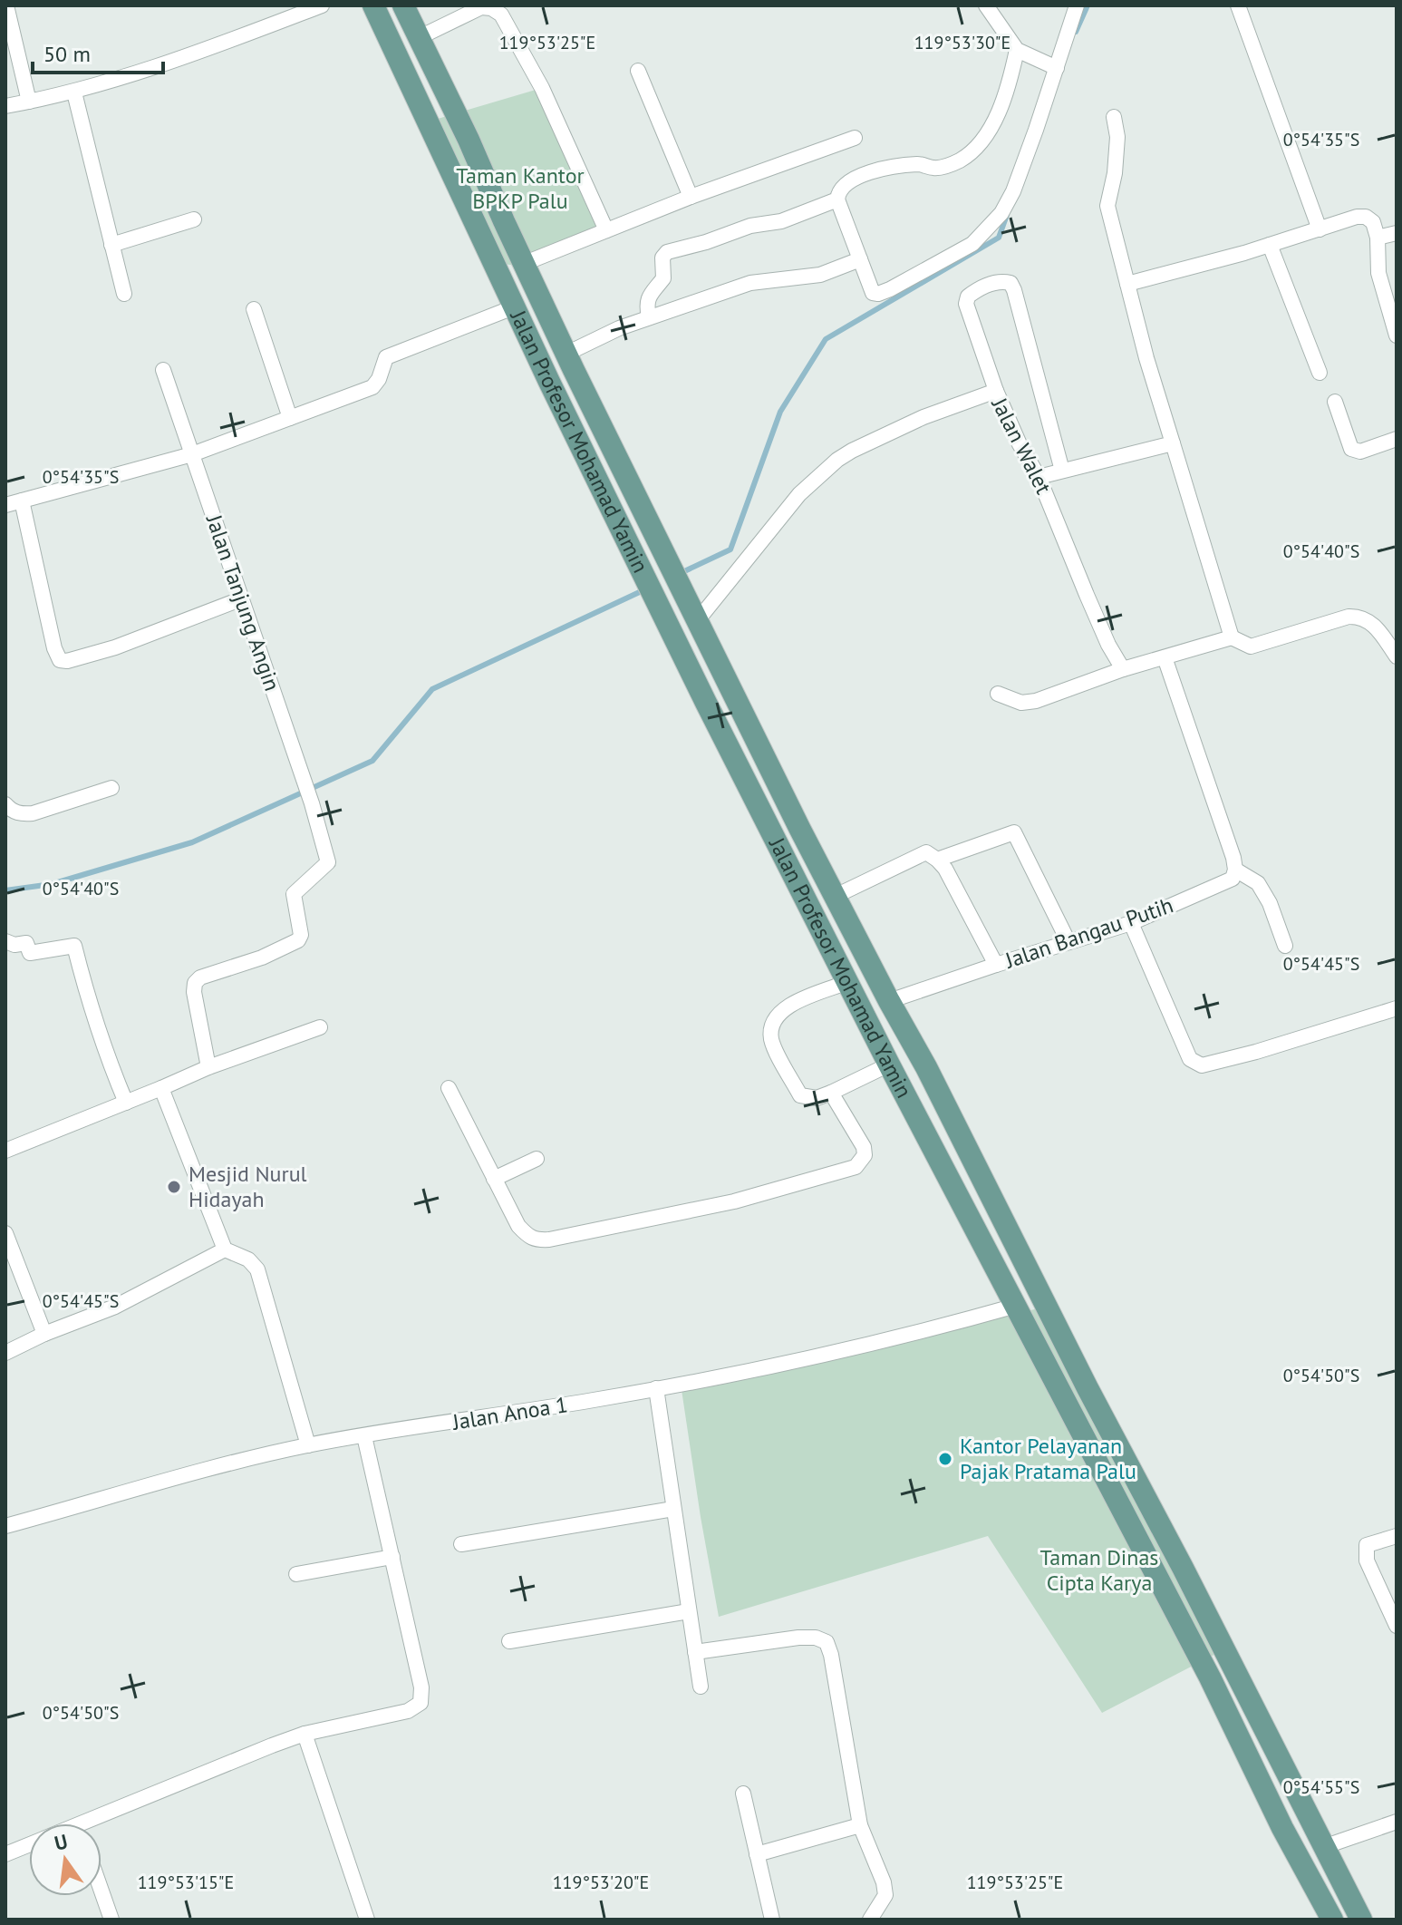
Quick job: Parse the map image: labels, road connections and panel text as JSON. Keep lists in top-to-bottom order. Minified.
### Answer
{"streets":{"main road":["Jalan Profesor Mohamad Yamin"],"street":["Jalan Walet","Jalan Tanjung Angin","Jalan Bangau Putih","Jalan Anoa 1"]},"crossings":[["Jalan Profesor Mohamad Yamin","Jalan Walet"],["Jalan Profesor Mohamad Yamin","Jalan Bangau Putih"],["Jalan Profesor Mohamad Yamin","Jalan Anoa 1"]],"parks":["Taman Kantor BPKP Palu","Taman Dinas Cipta Karya"],"places":["Mesjid Nurul Hidayah","Kantor Pelayanan Pajak Pratama Palu"],"scale_bar":"50 m","north":"top","coordinates":["119°53'25\"E","119°53'30\"E","0°54'35\"S","0°54'40\"S","0°54'45\"S","0°54'50\"S","0°54'55\"S","119°53'15\"E","119°53'20\"E"]}
